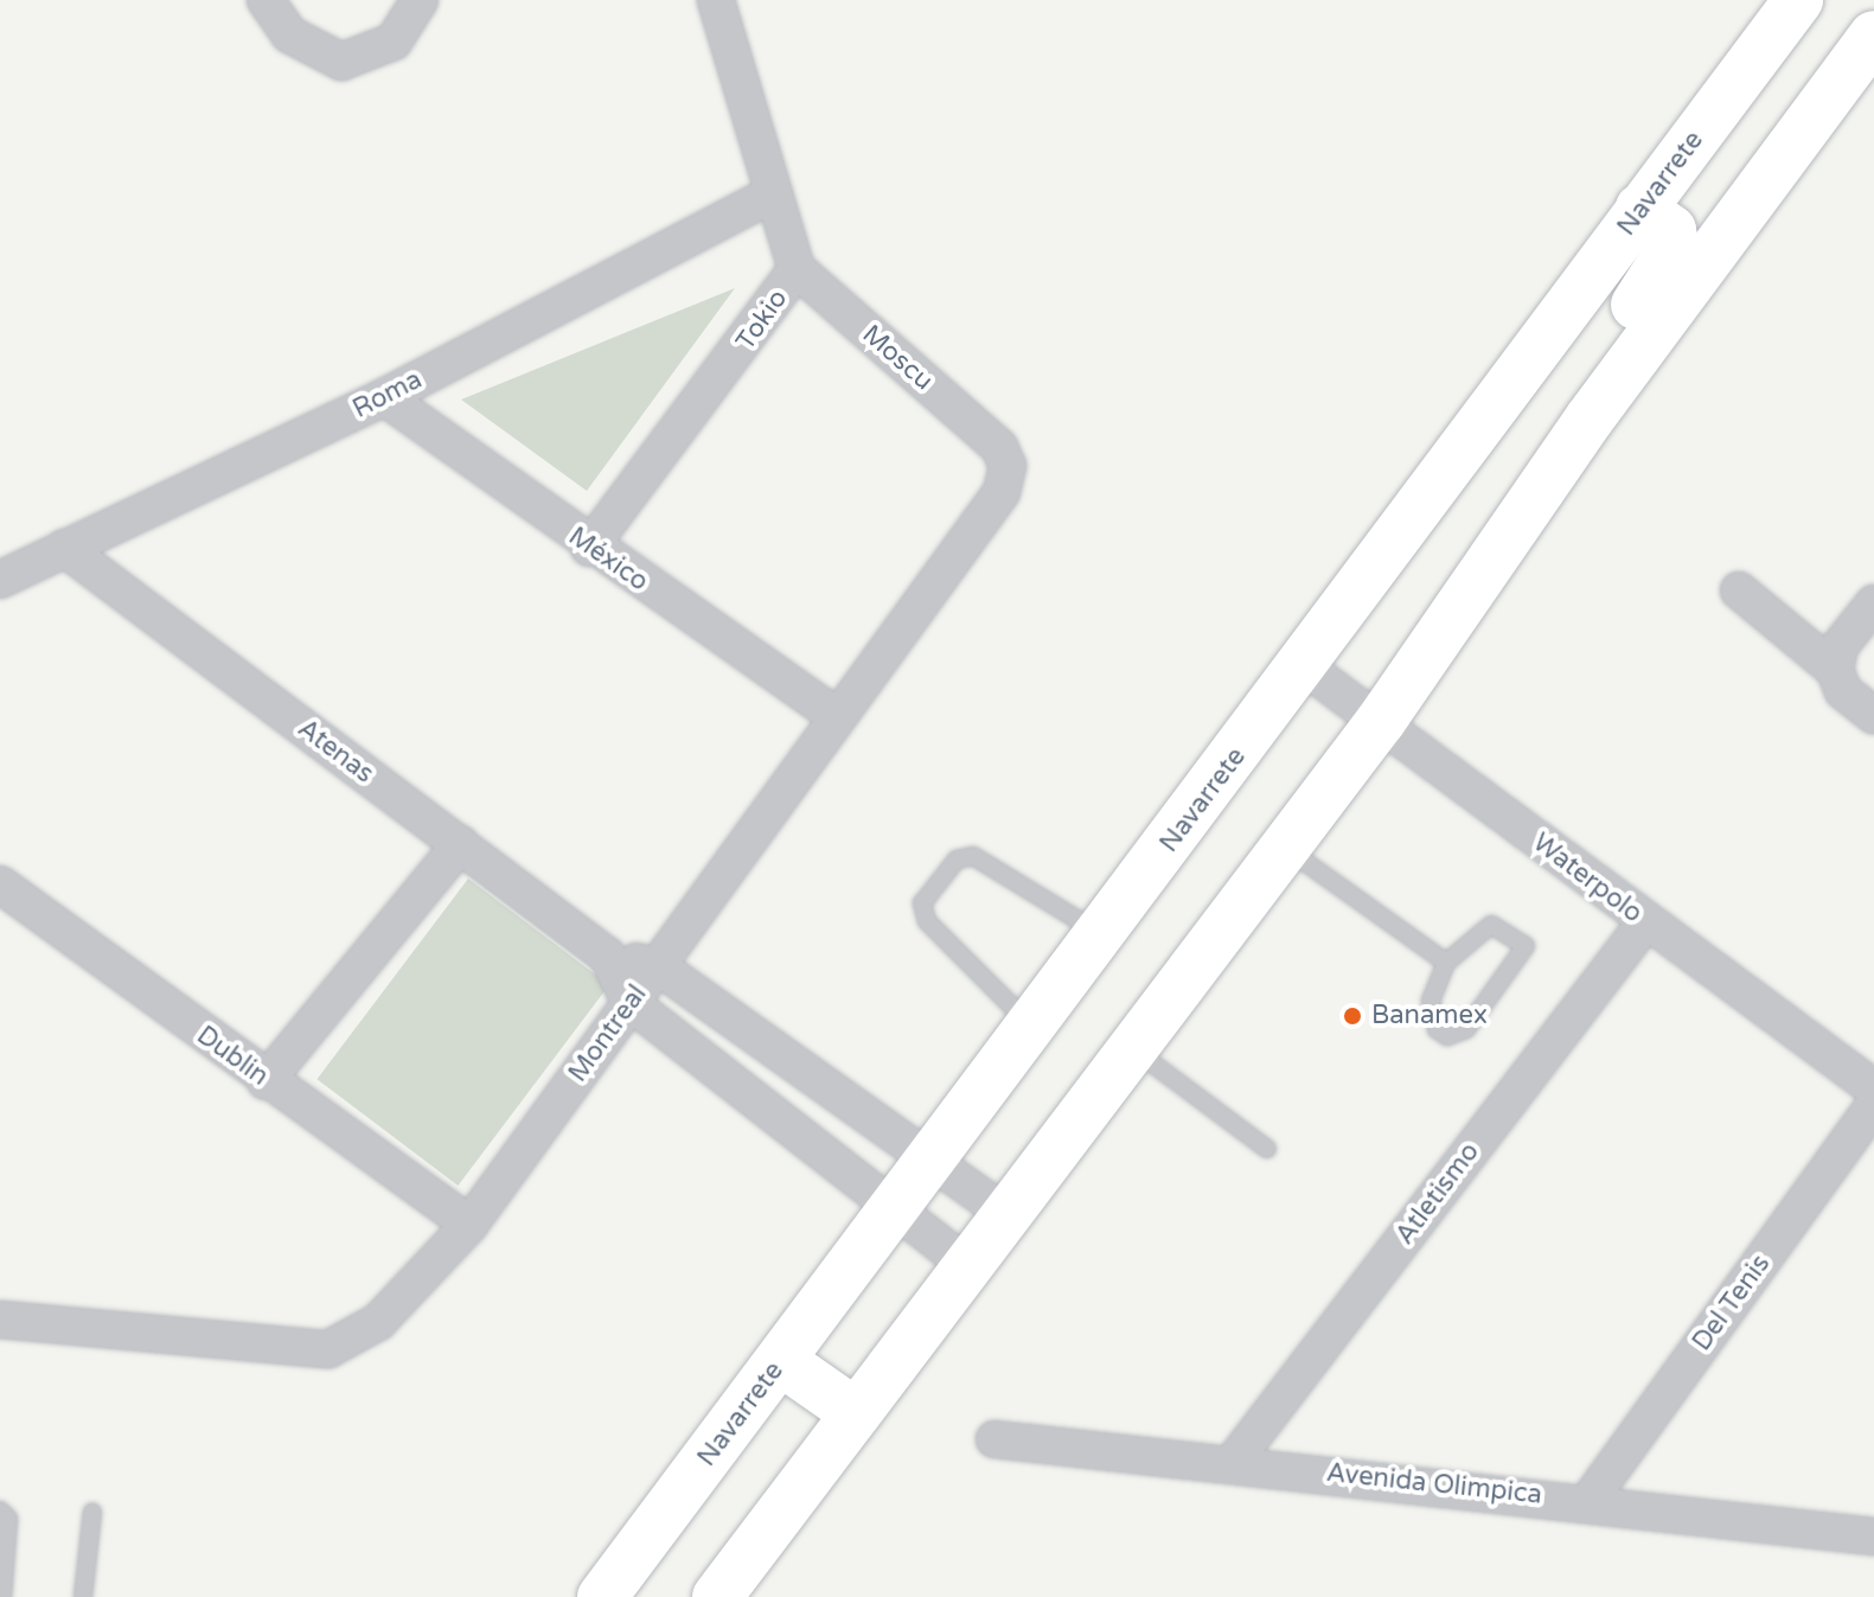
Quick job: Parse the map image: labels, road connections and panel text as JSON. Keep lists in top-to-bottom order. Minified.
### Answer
{"streets":{"main road":["Navarrete"],"street":["Tokio","Moscu","Roma","México","Atenas","Waterpolo","Montreal","Dublin","Atletismo","Del Tenis","Avenida Olimpica"]},"crossings":[["Navarrete","Atenas"],["Navarrete","Waterpolo"],["Tokio","Moscu"],["Tokio","Roma"],["Tokio","México"],["Moscu","Montreal"],["Roma","México"],["Roma","Atenas"],["México","Montreal"],["Atenas","Montreal"],["Waterpolo","Atletismo"],["Montreal","Dublin"],["Atletismo","Avenida Olimpica"],["Del Tenis","Avenida Olimpica"]],"places":["Banamex"]}
